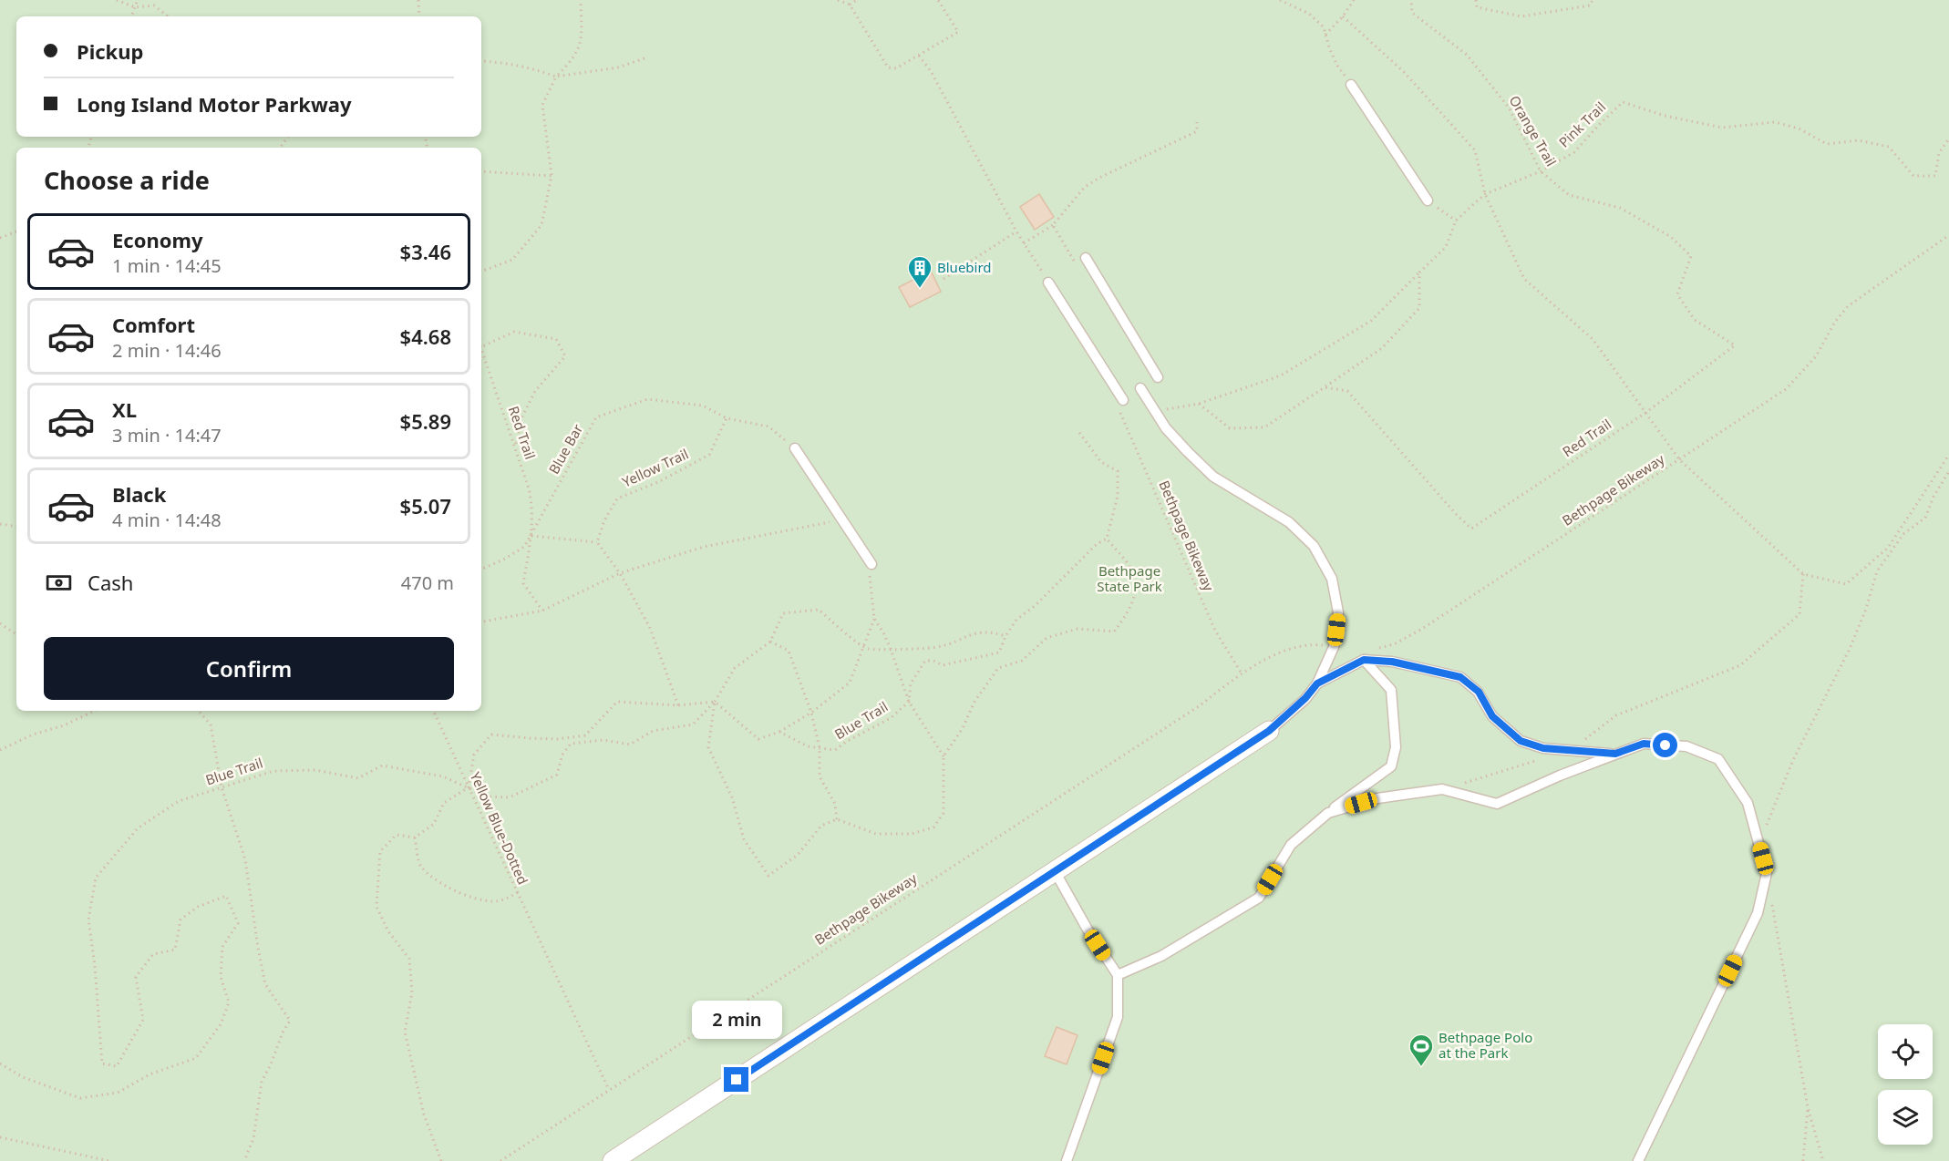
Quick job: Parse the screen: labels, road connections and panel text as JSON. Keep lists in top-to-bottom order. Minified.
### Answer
{"streets":{"path":["Pink Trail","Orange Trail","Red Trail","Blue Bar","Yellow Trail","Bethpage Bikeway","Blue Trail","Yellow Blue-Dotted"]},"crossings":[["Pink Trail","Orange Trail"],["Orange Trail","Red Trail"],["Red Trail","Blue Bar"],["Blue Bar","Yellow Trail"],["Blue Trail","Yellow Blue-Dotted"]],"parks":["Bethpage State Park"],"places":{"building":["Bluebird"],"sports":["Bethpage Polo at the Park"]},"page":{"banner":["Pickup","Long Island Motor Parkway"],"heading":"Choose a ride","list":[{"name":"Economy","note":"1 min · 14:45","value":"$3.46"},{"name":"Comfort","note":"2 min · 14:46","value":"$4.68"},{"name":"XL","note":"3 min · 14:47","value":"$5.89"},{"name":"Black","note":"4 min · 14:48","value":"$5.07"}],"pay":["Cash","470 m"],"buttons":"Confirm","bubble":"2 min"}}
